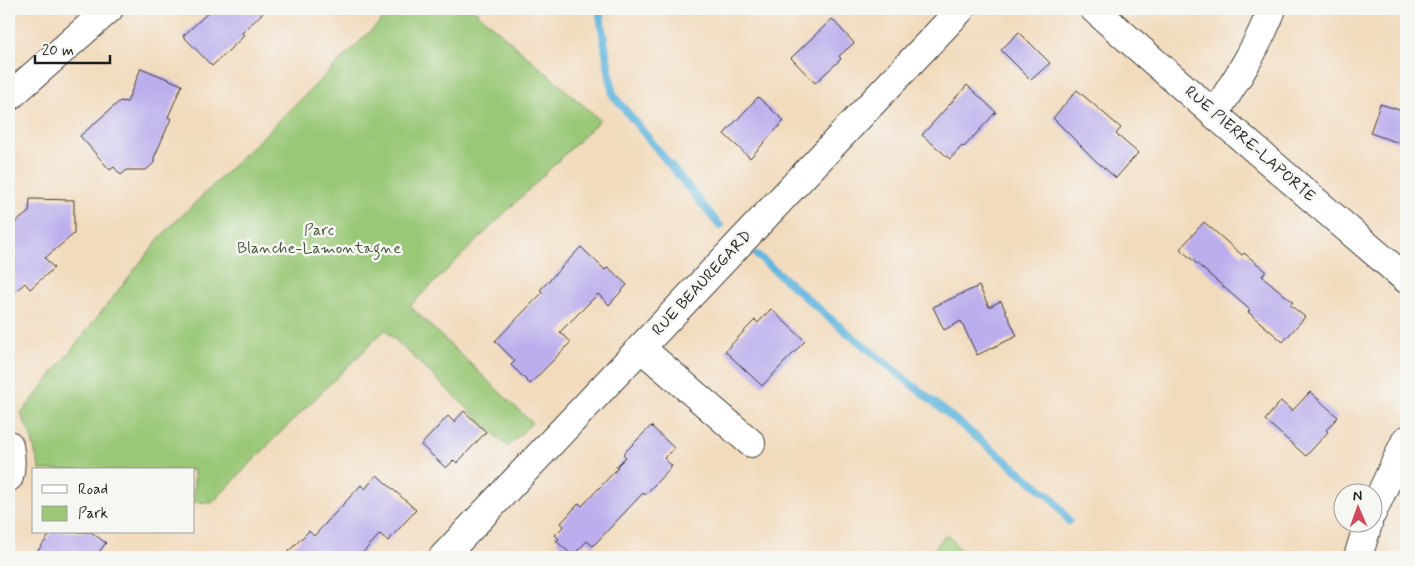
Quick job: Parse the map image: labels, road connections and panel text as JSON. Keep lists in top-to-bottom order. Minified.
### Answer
{"streets":{"street":["RUE PIERRE-LAPORTE","RUE BEAUREGARD"]},"parks":["Parc Blanche-Lamontagne"],"legend":["Road","Park"],"scale_bar":"20 m","north":"top"}
